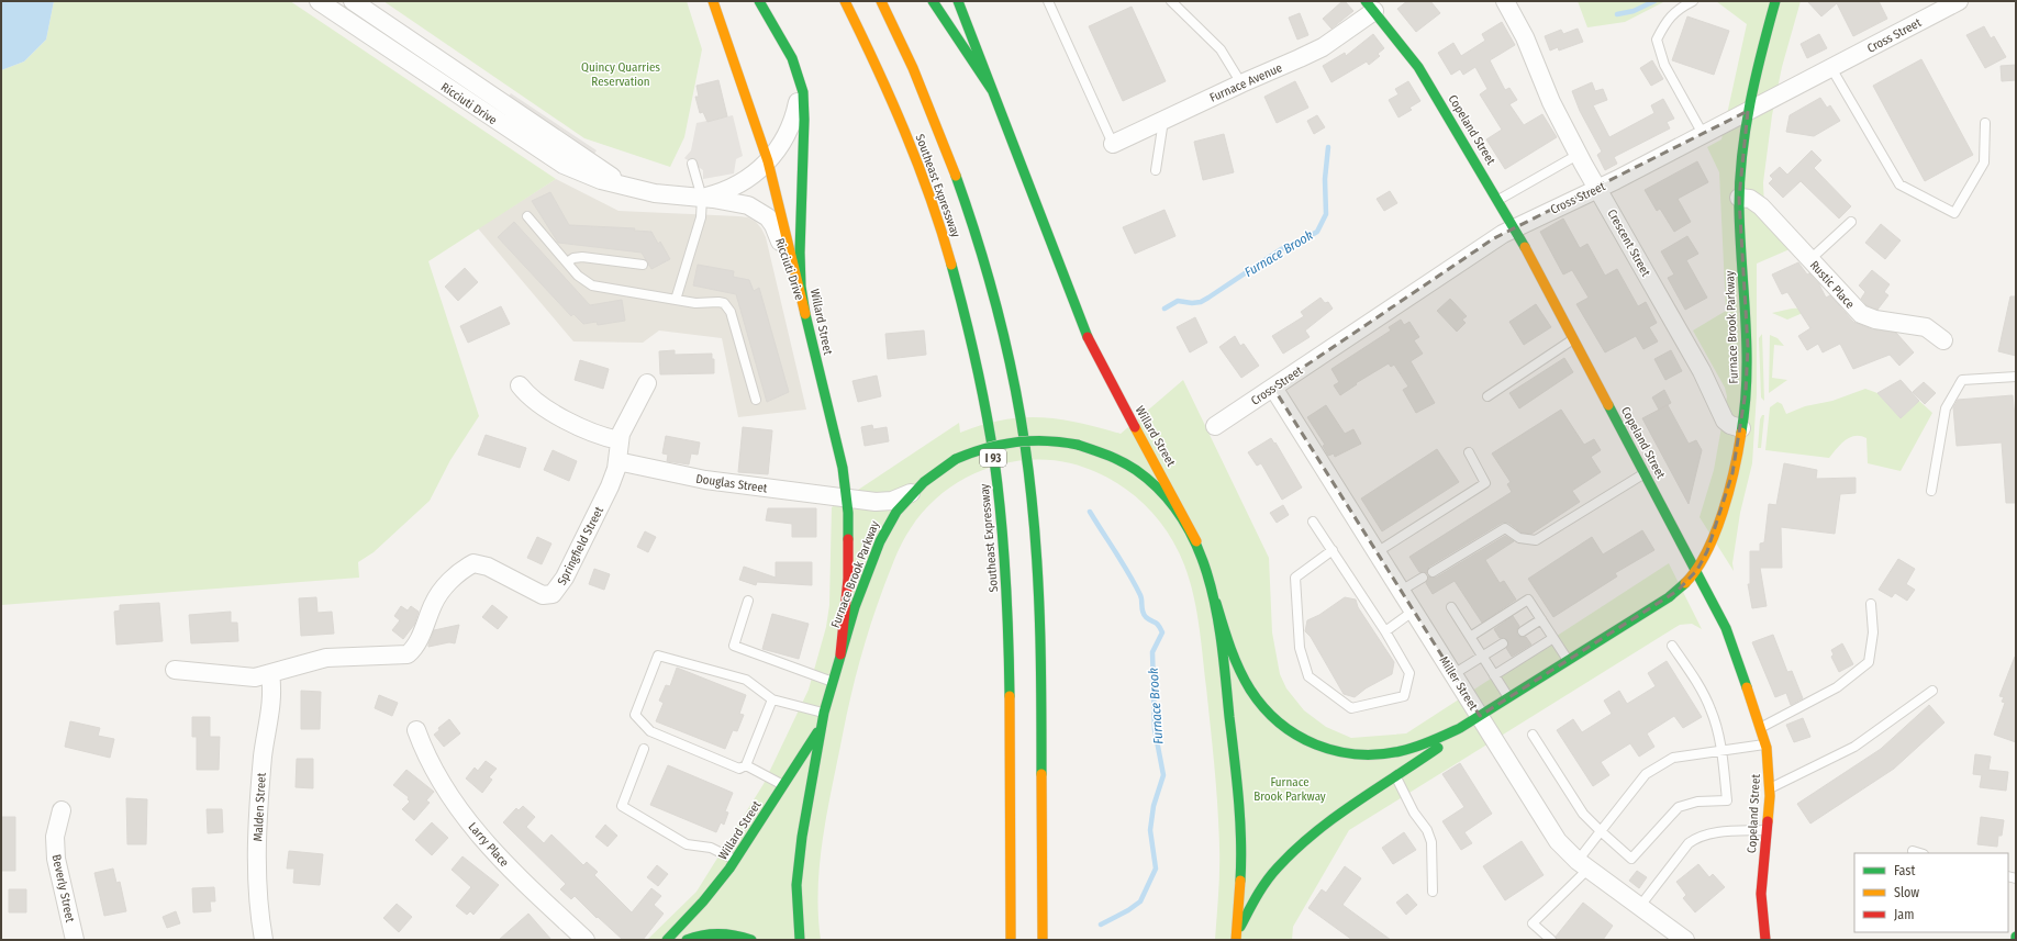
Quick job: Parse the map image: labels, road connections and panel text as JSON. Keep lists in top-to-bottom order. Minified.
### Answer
{"streets":{"main road":["Copeland Street","Southeast Expressway","Willard Street","Furnace Brook Parkway","I 93"],"street":["Cross Street","Furnace Avenue","Ricciuti Drive","Crescent Street","Rustic Place","Douglas Street","Springfield Street","Miller Street","Malden Street","Larry Place","Beverly Street"]},"crossings":[["Cross Street","Copeland Street"],["Cross Street","Crescent Street"],["Cross Street","Furnace Brook Parkway"],["Cross Street","Miller Street"],["Furnace Avenue","Copeland Street"],["Ricciuti Drive","Willard Street"],["Copeland Street","Furnace Brook Parkway"],["Crescent Street","Furnace Brook Parkway"],["Rustic Place","Furnace Brook Parkway"],["Willard Street","Furnace Brook Parkway"],["Willard Street","Douglas Street"],["Furnace Brook Parkway","Douglas Street"],["Furnace Brook Parkway","Miller Street"],["Douglas Street","Springfield Street"],["Springfield Street","Malden Street"]],"water":["Furnace Brook"],"parks":["Quincy Quarries Reservation","Furnace Brook Parkway"],"legend":["Fast","Slow","Jam"]}
